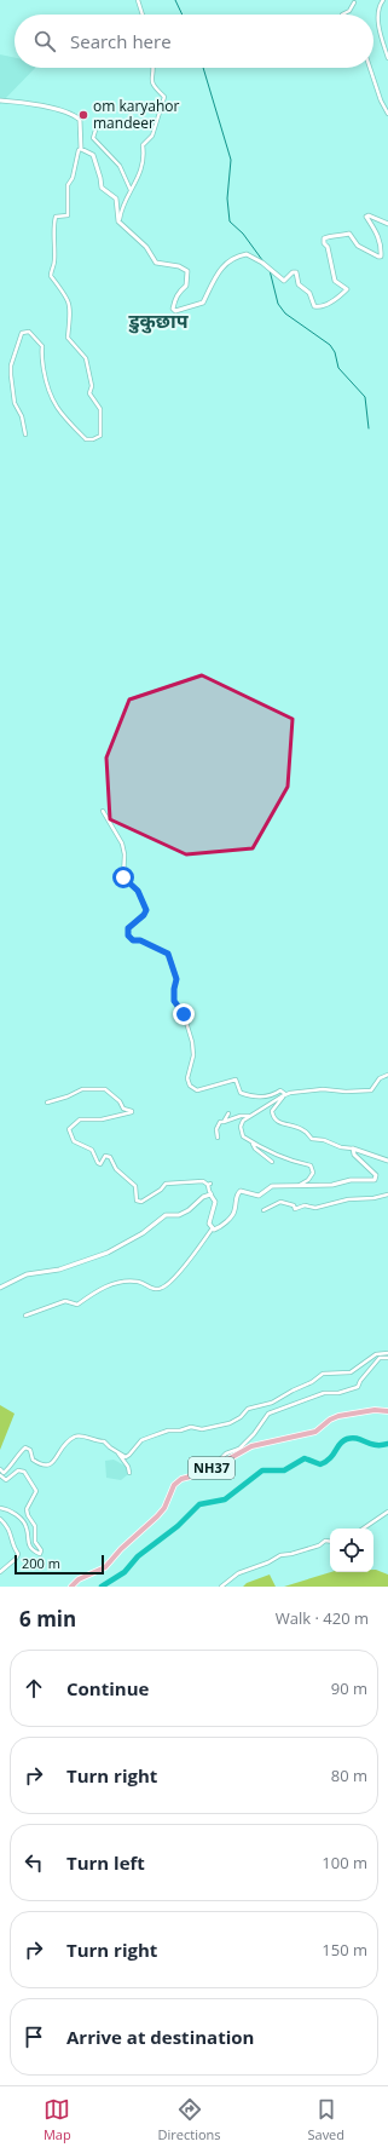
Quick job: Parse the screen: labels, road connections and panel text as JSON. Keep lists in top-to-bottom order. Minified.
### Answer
{"streets":{"main road":["NH37"]},"districts":["डुकुछाप"],"places":["om karyahor mandeer"],"scale_bar":"200 m","page":{"search":"Search here","scale":"200 m","heading":["6 min","Walk · 420 m"],"list":[["Continue","90 m"],["Turn right","80 m"],["Turn left","100 m"],["Turn right","150 m"],"Arrive at destination"],"nav":["Map","Directions","Saved"]}}
